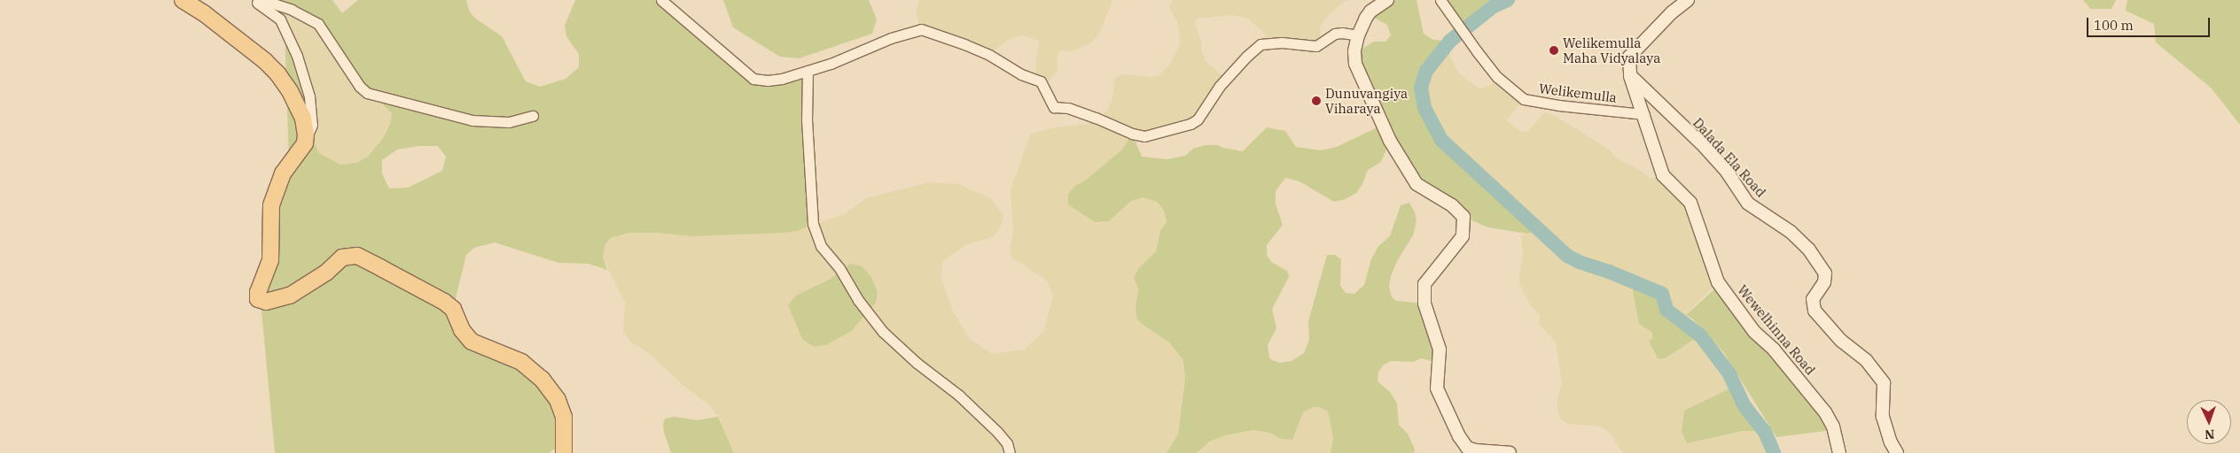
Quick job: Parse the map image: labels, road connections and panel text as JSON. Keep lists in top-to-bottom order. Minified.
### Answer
{"streets":{"street":["Welikemulla","Dalada Ela Road","Wewelhinna Road"]},"crossings":[["Welikemulla","Wewelhinna Road"],["Dalada Ela Road","Wewelhinna Road"]],"places":["Welikemulla Maha Vidyalaya","Dunuvangiya Viharaya"],"scale_bar":"100 m","north":"bottom"}
